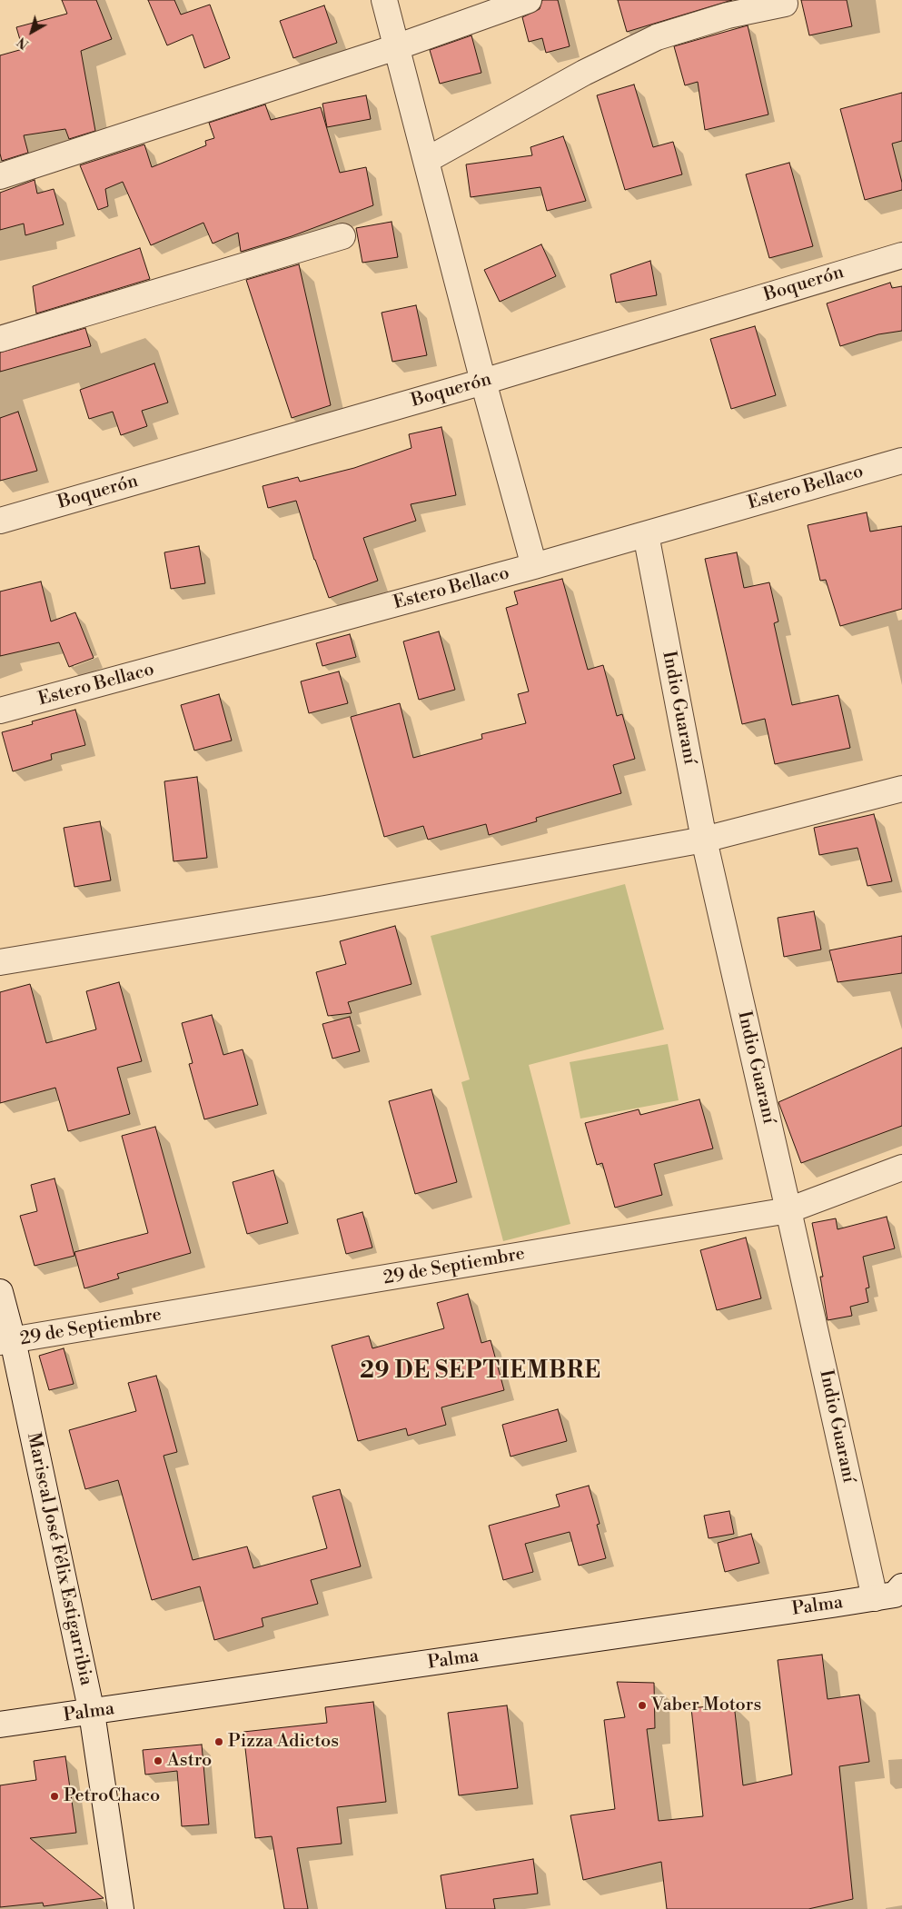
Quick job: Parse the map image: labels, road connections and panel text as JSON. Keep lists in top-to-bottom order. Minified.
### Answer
{"streets":{"street":["Boquerón","Estero Bellaco","Indio Guaraní","29 de Septiembre","Mariscal José Félix Estigarribia","Palma"]},"crossings":[["Estero Bellaco","Indio Guaraní"],["Indio Guaraní","29 de Septiembre"],["Indio Guaraní","Palma"],["29 de Septiembre","Mariscal José Félix Estigarribia"],["Mariscal José Félix Estigarribia","Palma"]],"districts":["29 DE SEPTIEMBRE"],"places":["Vaber Motors","Pizza Adictos","Astro","PetroChaco"],"north":"bottom left"}
